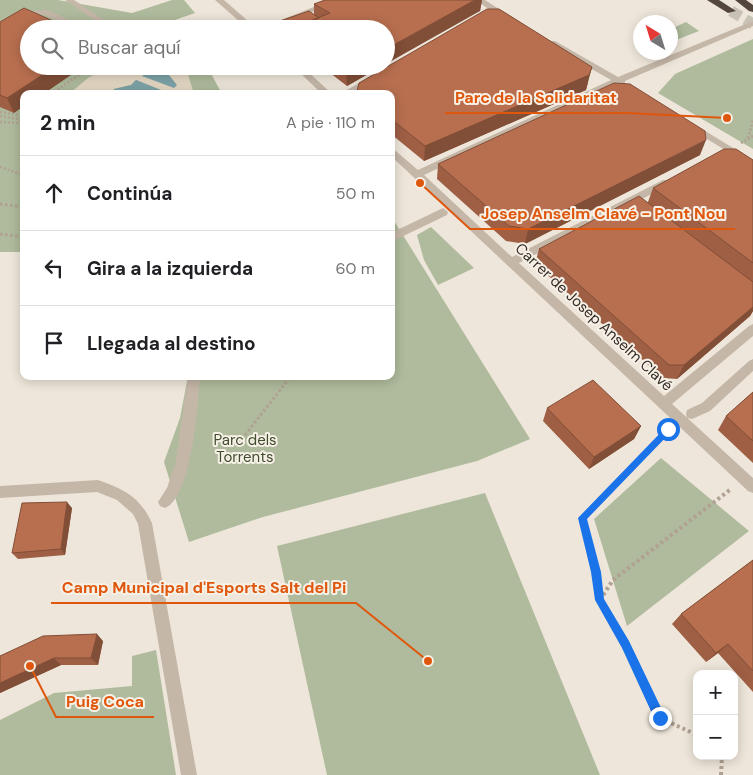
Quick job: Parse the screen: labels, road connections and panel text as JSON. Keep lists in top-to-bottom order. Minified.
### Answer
{"streets":{"street":["Carrer de Josep Anselm Clavé"]},"parks":["Parc dels Torrents"],"places":["Parc de la Solidaritat","Josep Anselm Clavé - Pont Nou","Camp Municipal d'Esports Salt del Pi","Puig Coca"],"north":"top left","page":{"search":"Buscar aquí","heading":["2 min","A pie · 110 m"],"list":[["Continúa","50 m"],["Gira a la izquierda","60 m"],"Llegada al destino"],"map_buttons":["+","−"]}}
